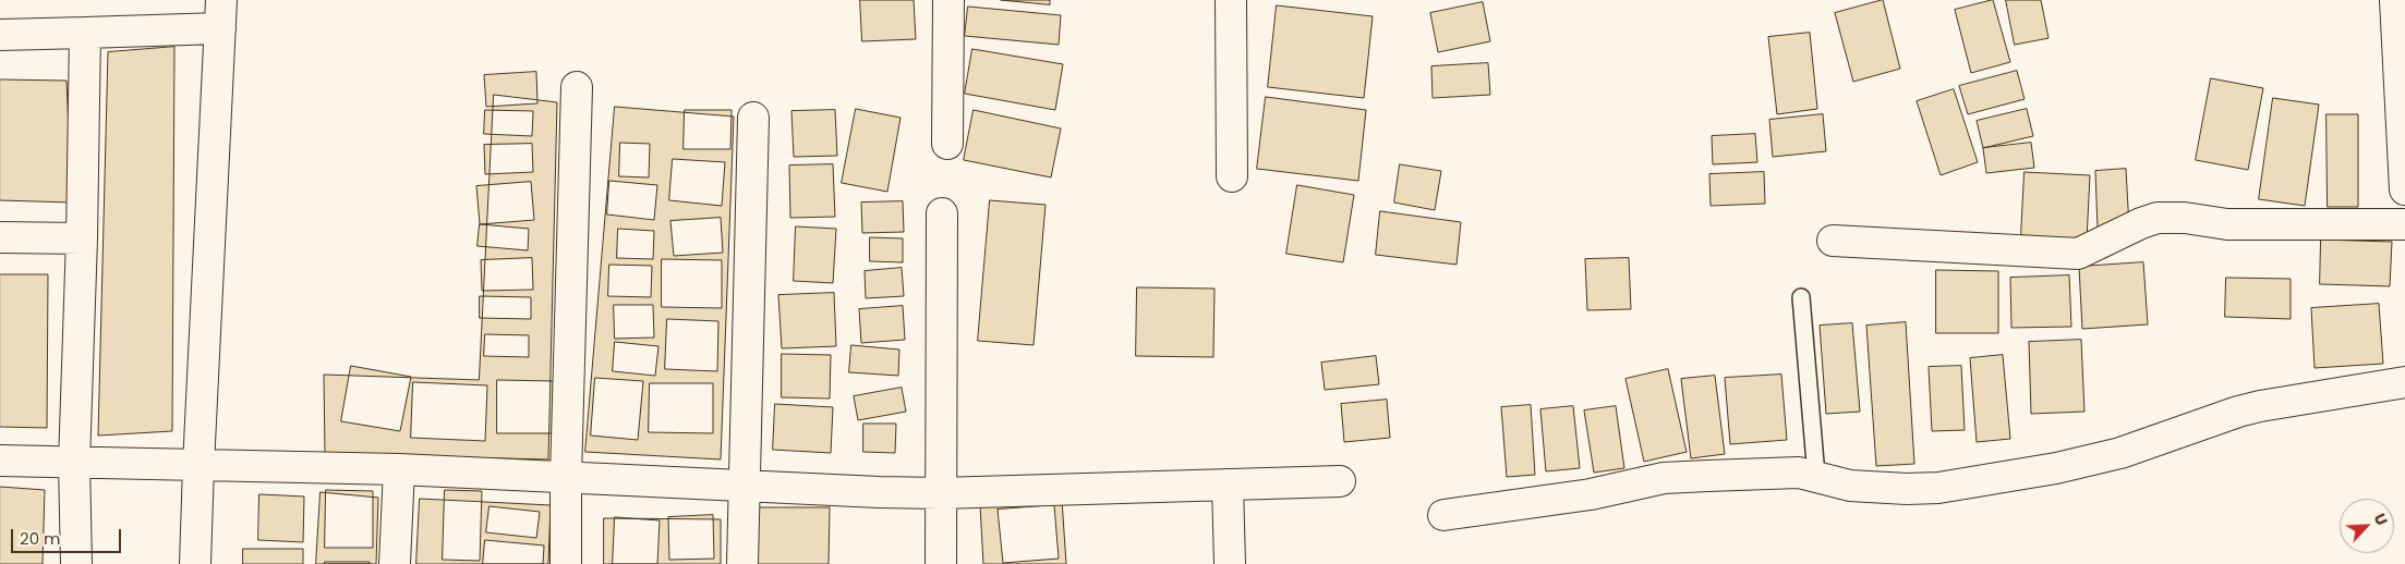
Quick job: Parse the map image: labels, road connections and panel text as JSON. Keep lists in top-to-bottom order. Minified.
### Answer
{"scale_bar":"20 m","north":"top right"}
